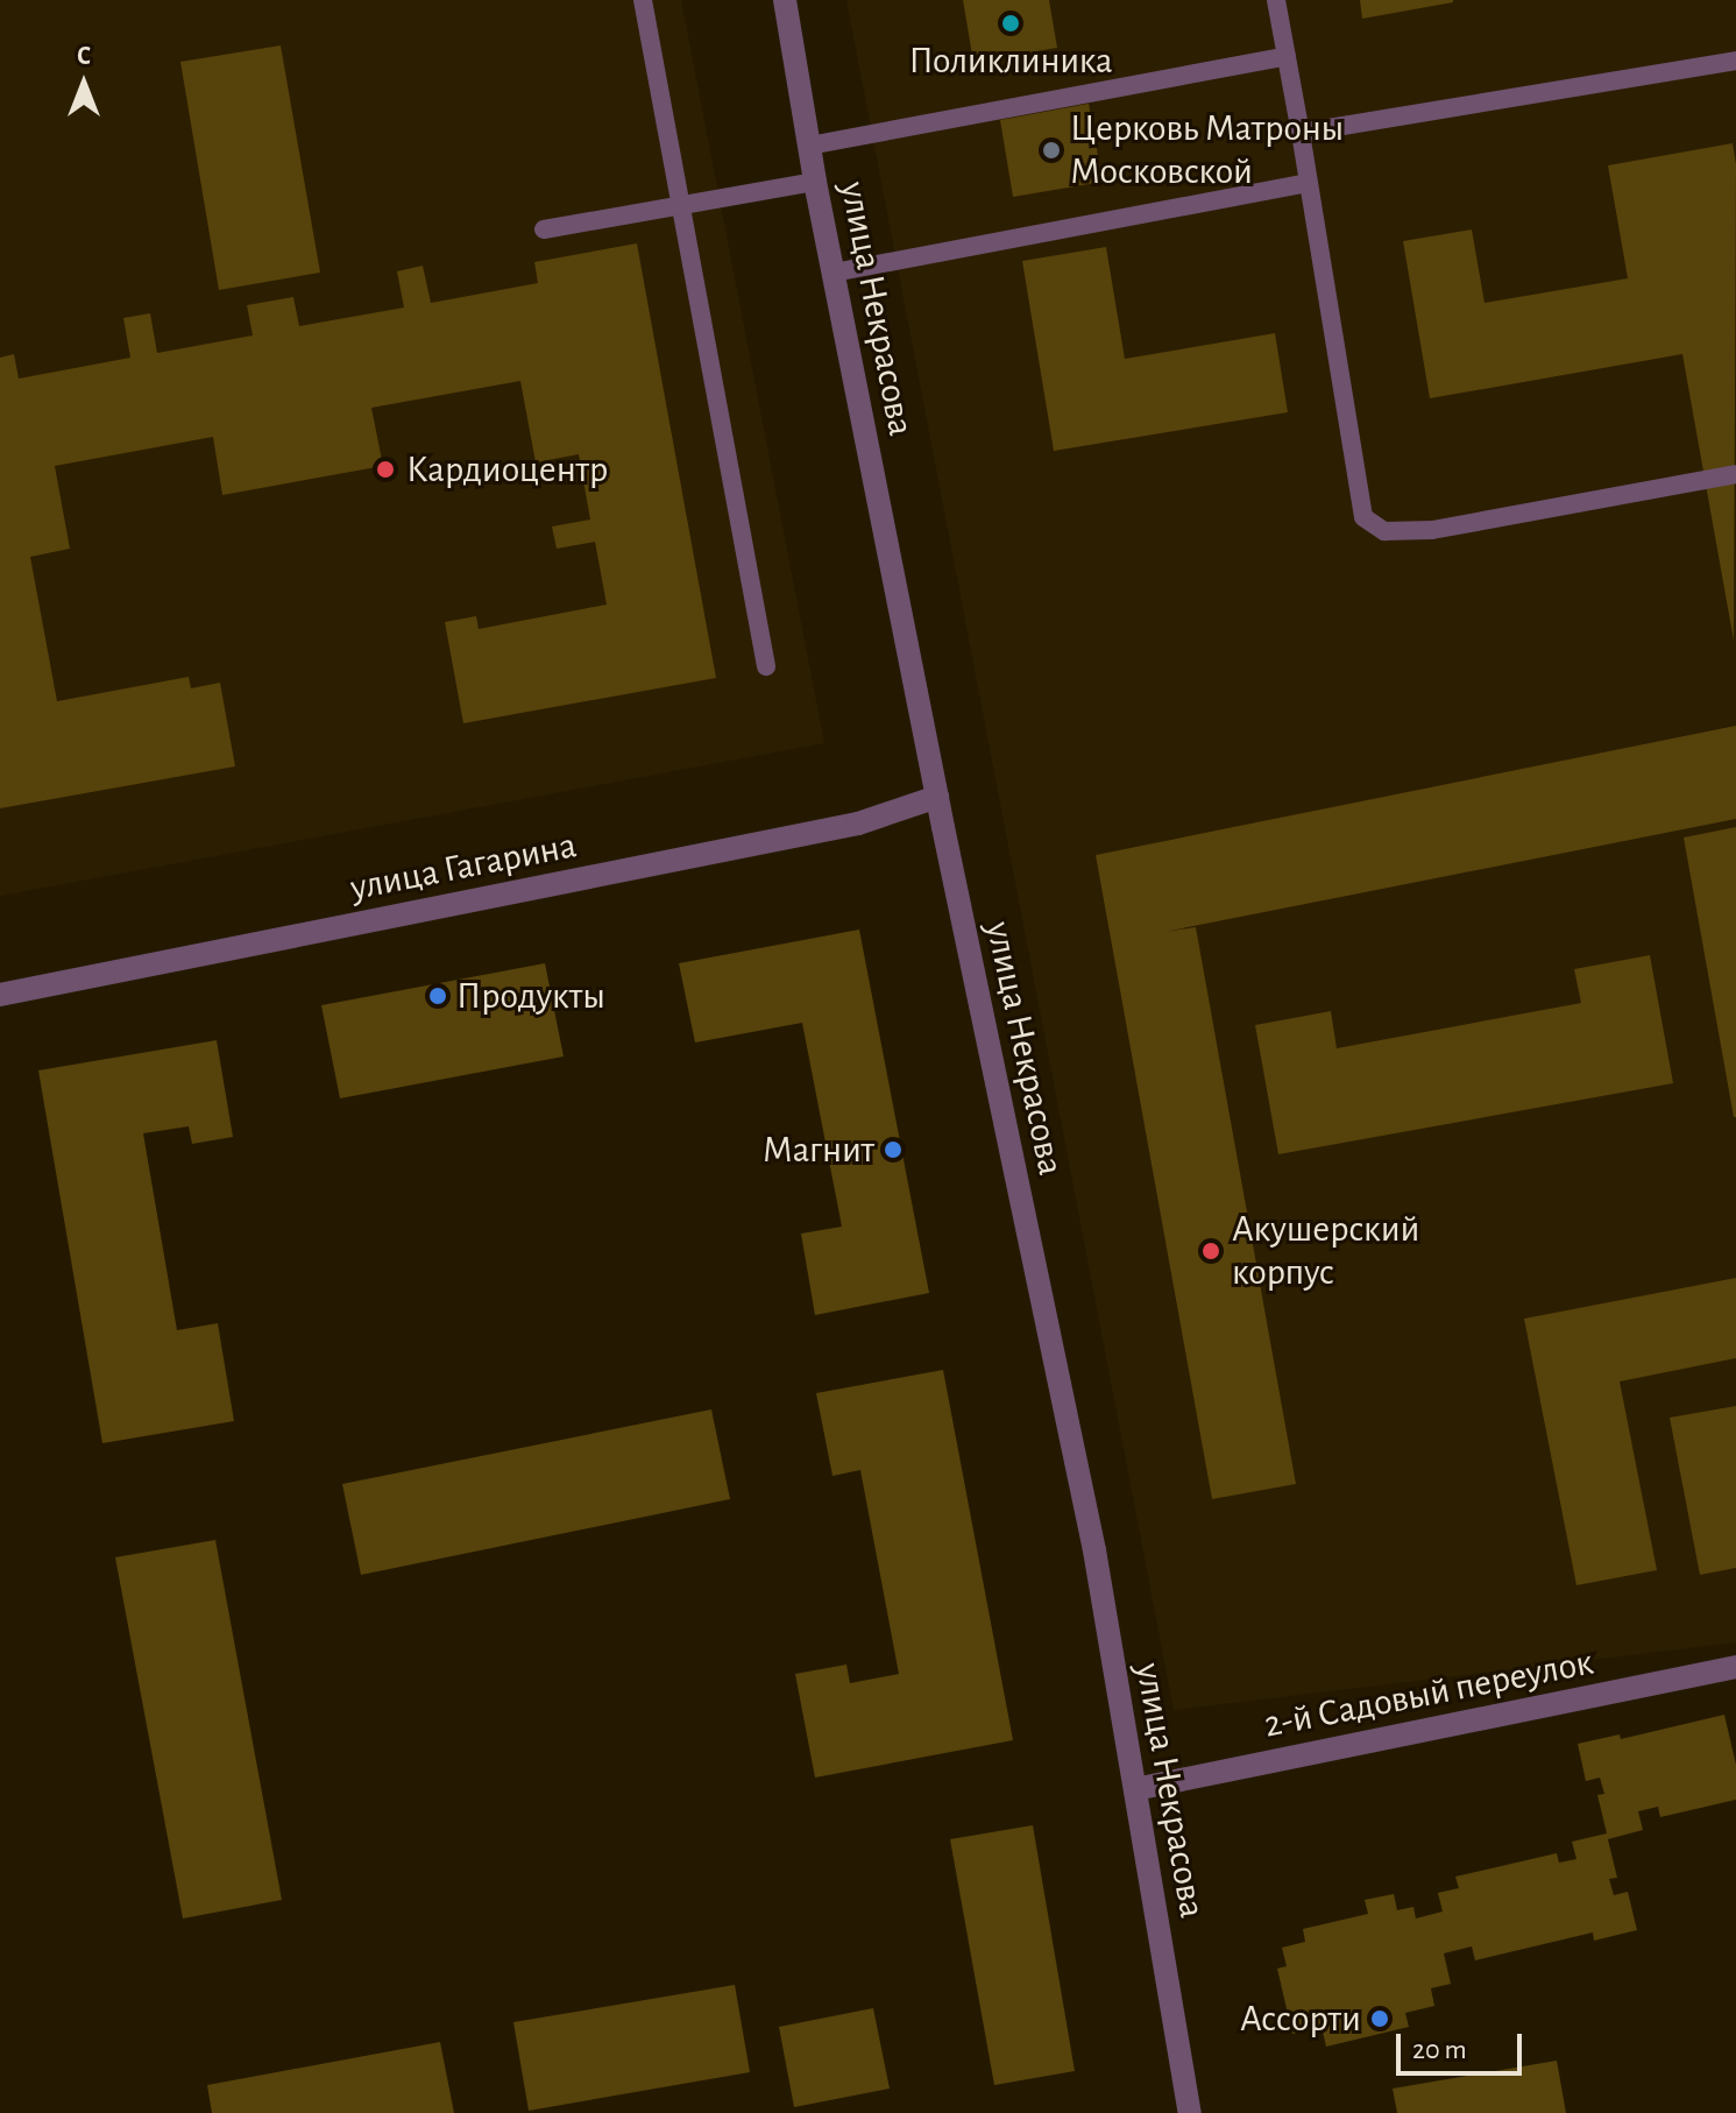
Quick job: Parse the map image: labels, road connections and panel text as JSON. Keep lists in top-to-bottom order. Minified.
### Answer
{"streets":{"street":["улица Некрасова","улица Гагарина","2-й Садовый переулок"]},"crossings":[["улица Некрасова","улица Гагарина"],["улица Некрасова","2-й Садовый переулок"]],"places":["Поликлиника","Церковь Матроны Московской","Кардиоцентр","Продукты","Магнит","Акушерский корпус","Ассорти"],"scale_bar":"20 m","north":"top"}
